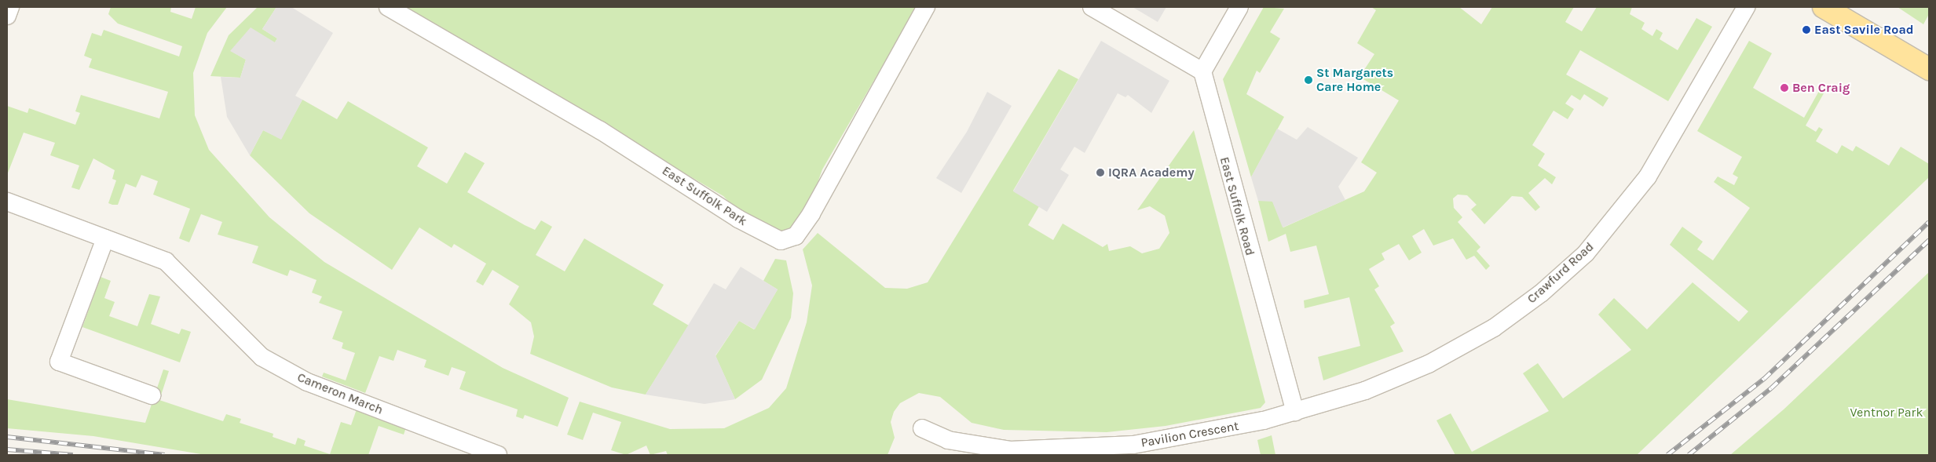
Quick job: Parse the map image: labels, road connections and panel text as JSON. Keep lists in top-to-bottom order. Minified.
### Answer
{"streets":{"street":["East Suffolk Park","East Suffolk Road","Crawfurd Road","Cameron March","Pavilion Crescent"]},"crossings":[["East Suffolk Road","Crawfurd Road"],["East Suffolk Road","Pavilion Crescent"],["Crawfurd Road","Pavilion Crescent"]],"parks":["Ventnor Park"],"places":["East Savile Road","St Margarets Care Home","Ben Craig","IQRA Academy"]}
